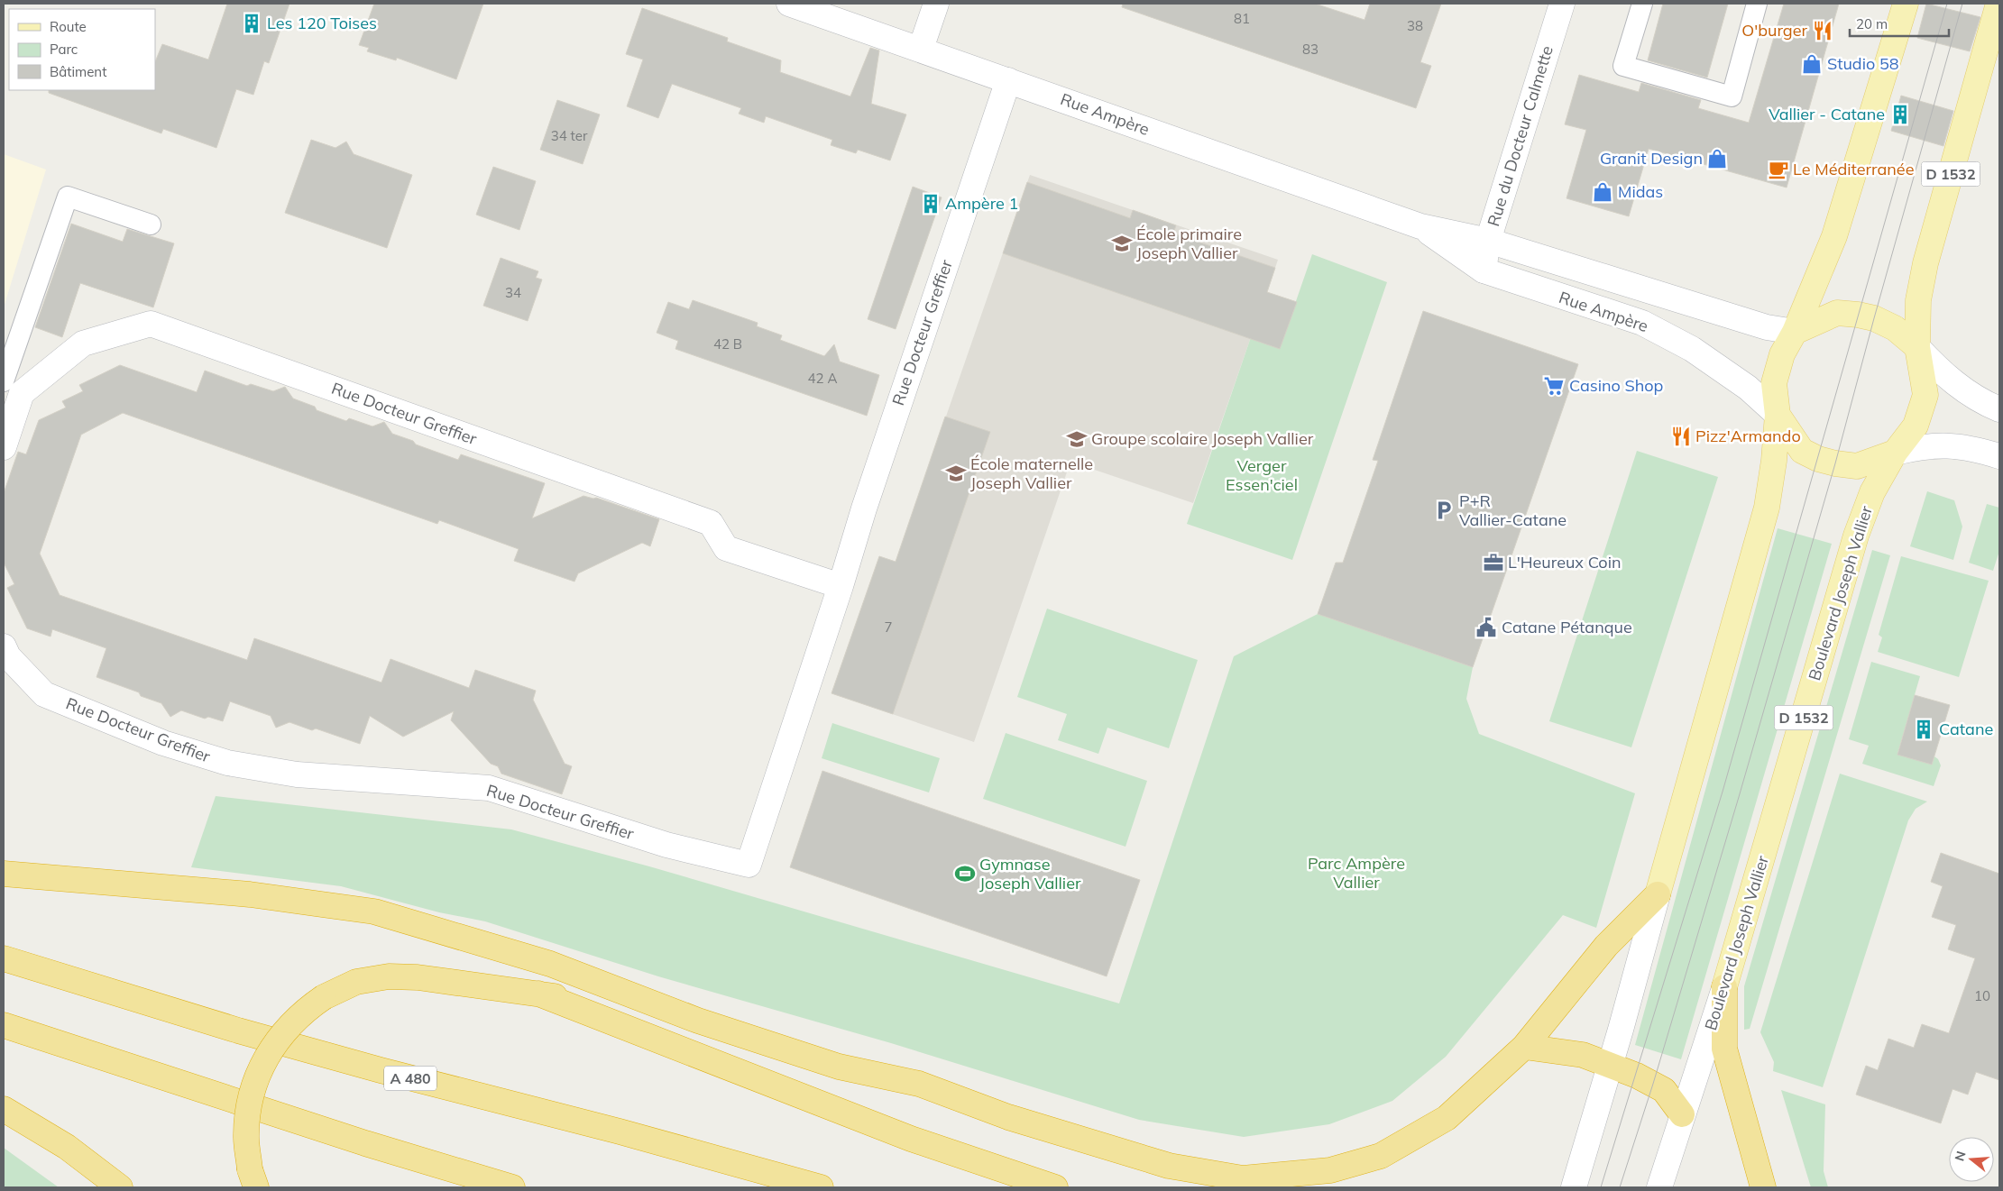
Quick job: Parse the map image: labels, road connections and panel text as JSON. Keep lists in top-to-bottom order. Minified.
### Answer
{"streets":{"highway":["A 480"],"main road":["D 1532","Boulevard Joseph Vallier"],"street":["Rue Ampère","Rue du Docteur Calmette","Rue Docteur Greffier"]},"crossings":[["Rue Ampère","Rue du Docteur Calmette"],["Rue Ampère","Rue Docteur Greffier"],["Rue Ampère","Boulevard Joseph Vallier"]],"parks":["Verger Essen'ciel","Parc Ampère Vallier"],"places":{"building":["Les 120 Toises","Vallier - Catane","Ampère 1","Catane"],"restaurant":["O'burger","Pizz'Armando"],"shop":["Studio 58","Granit Design","Midas"],"cafe":["Le Méditerranée"],"school or university":["École primaire Joseph Vallier","Groupe scolaire Joseph Vallier","École maternelle Joseph Vallier"],"supermarket":["Casino Shop"],"parking":["P+R Vallier-Catane"],"office":["L'Heureux Coin"],"public building":["Catane Pétanque"],"sports":["Gymnase Joseph Vallier"]},"house_numbers":["81","38","83","34 ter","34","42 B","42 A","7","10"],"legend":["Route","Parc","Bâtiment"],"scale_bar":"20 m","north":"left"}
